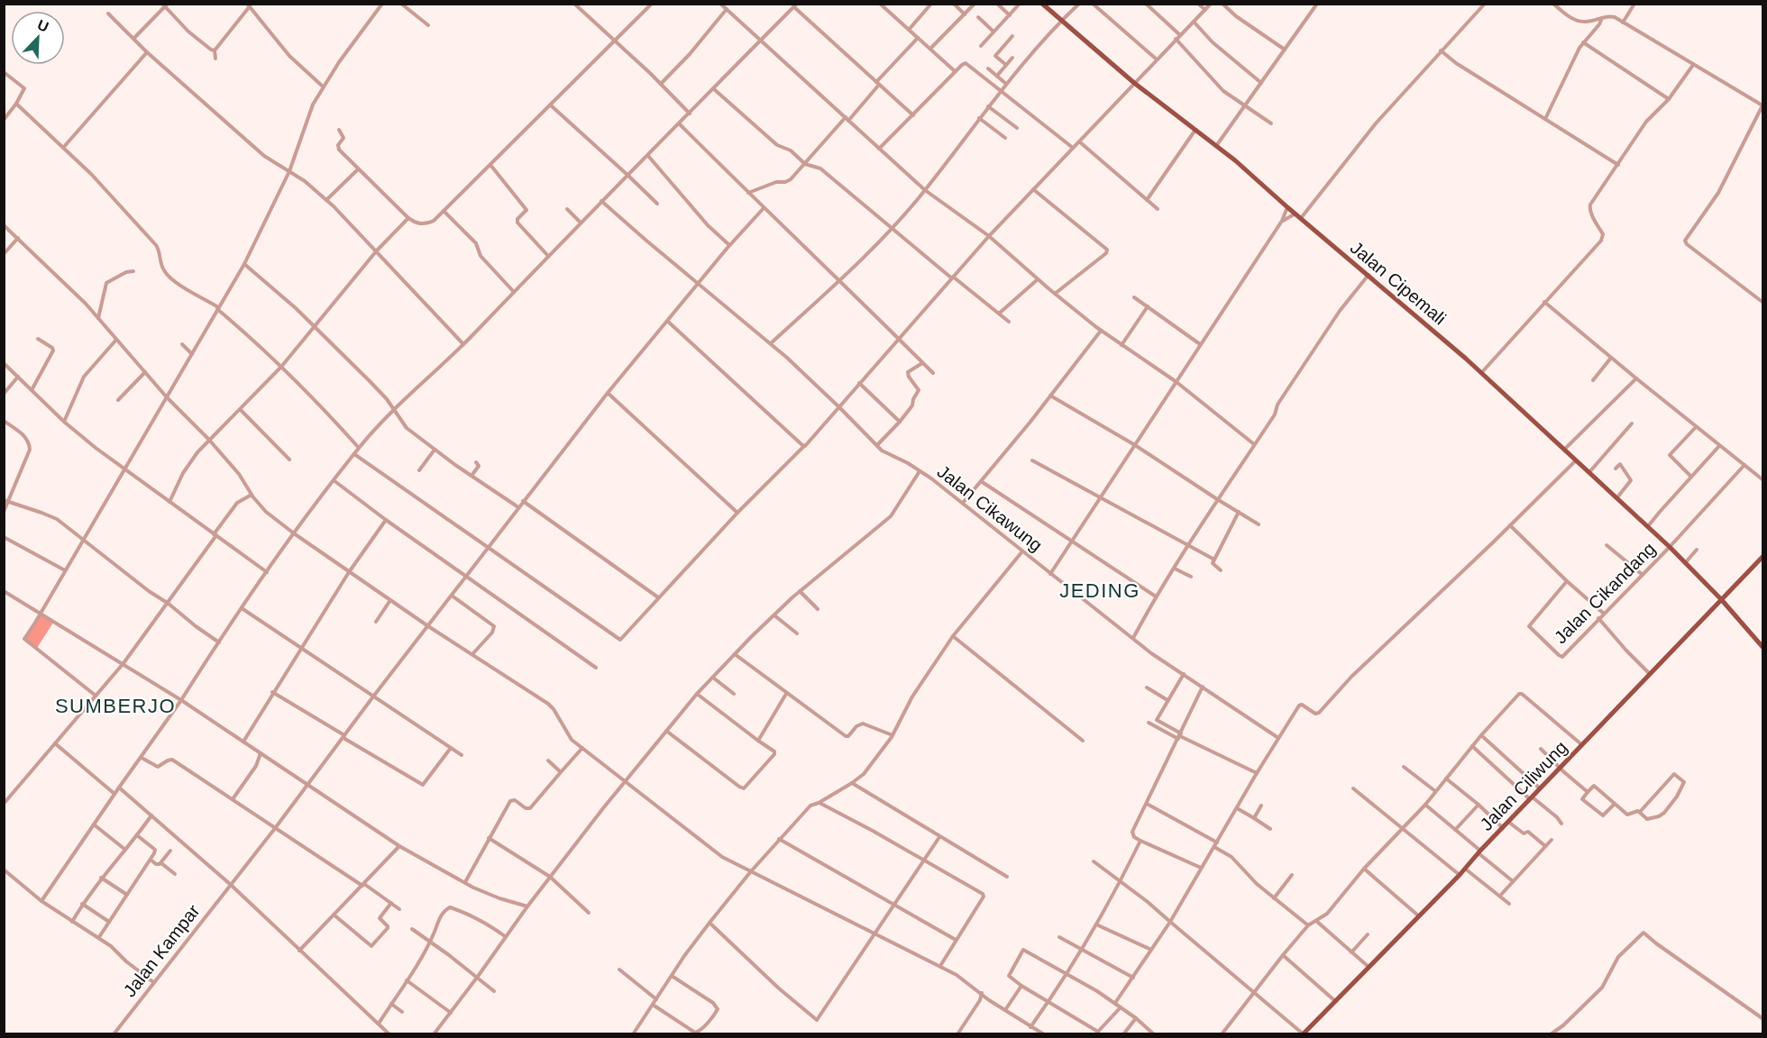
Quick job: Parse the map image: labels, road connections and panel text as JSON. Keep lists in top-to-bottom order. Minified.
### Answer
{"streets":{"main road":["Jalan Cipemali","Jalan Ciliwung"],"street":["Jalan Cikawung","Jalan Cikandang","Jalan Kampar"]},"crossings":[["Jalan Cipemali","Jalan Cikandang"],["Jalan Cipemali","Jalan Ciliwung"],["Jalan Cikawung","Jalan Kampar"]],"districts":["JEDING","SUMBERJO"],"north":"top right"}
